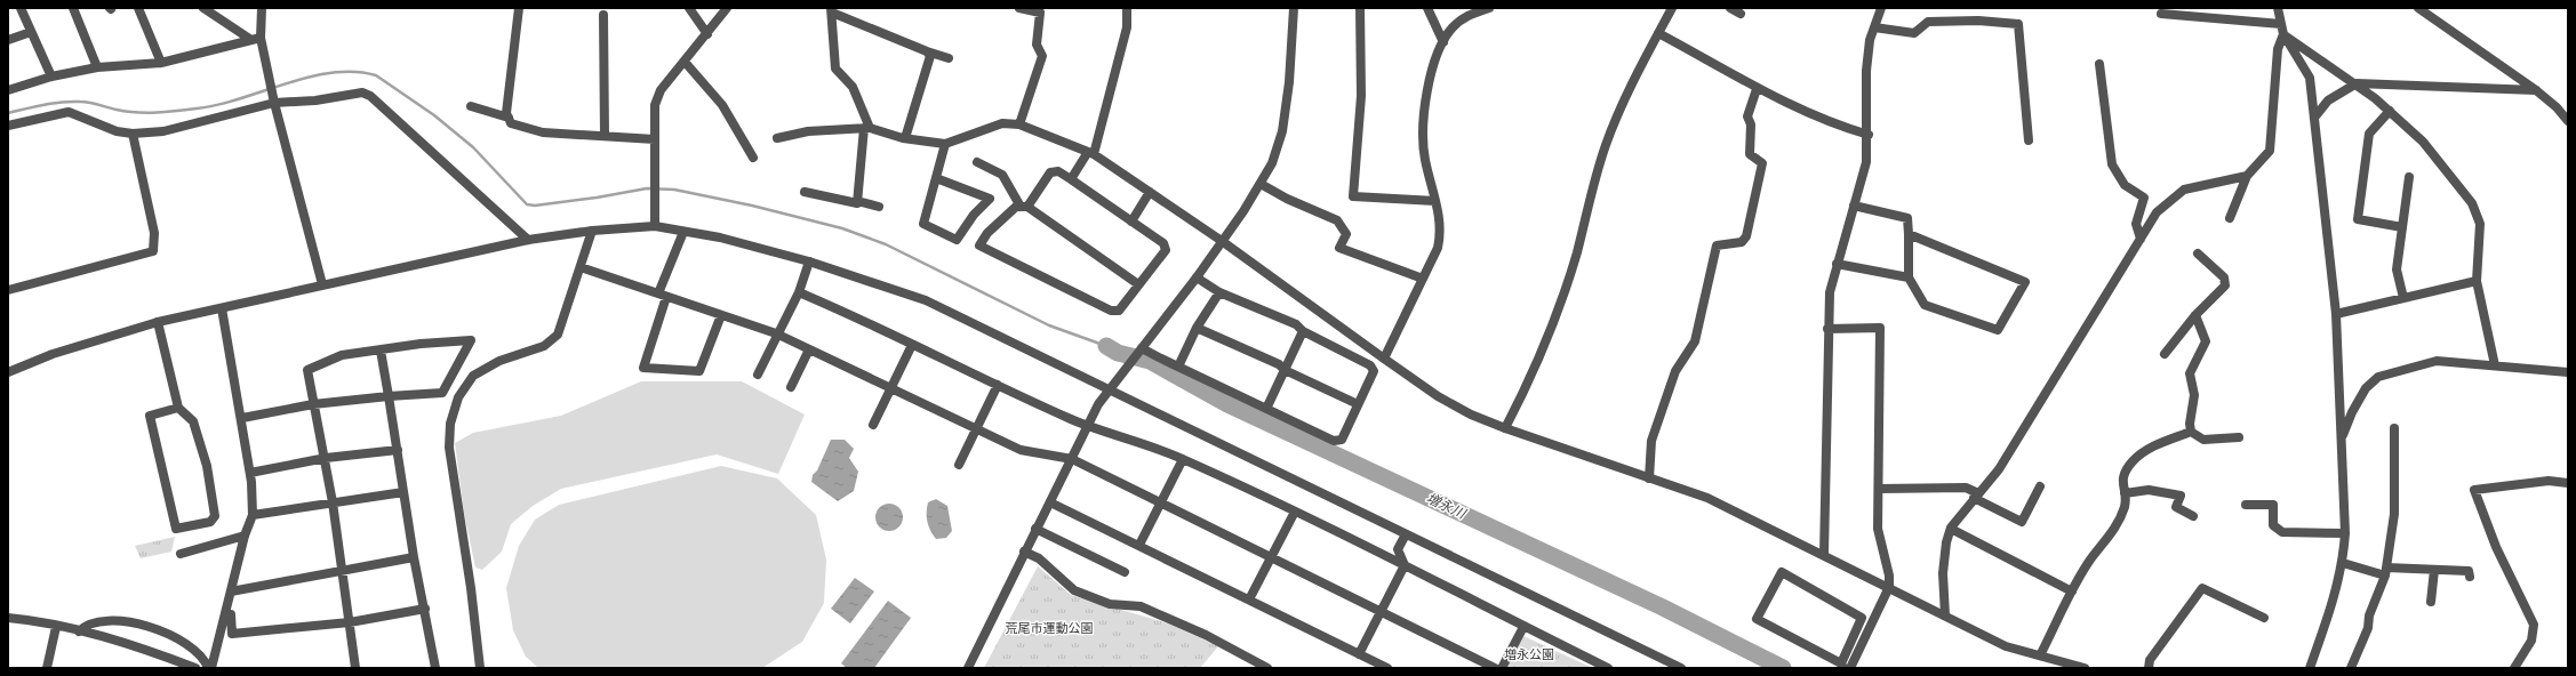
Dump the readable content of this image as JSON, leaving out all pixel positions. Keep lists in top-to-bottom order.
{
  "water": ["増永川"],
  "parks": ["荒尾市運動公園", "増永公園"]
}
